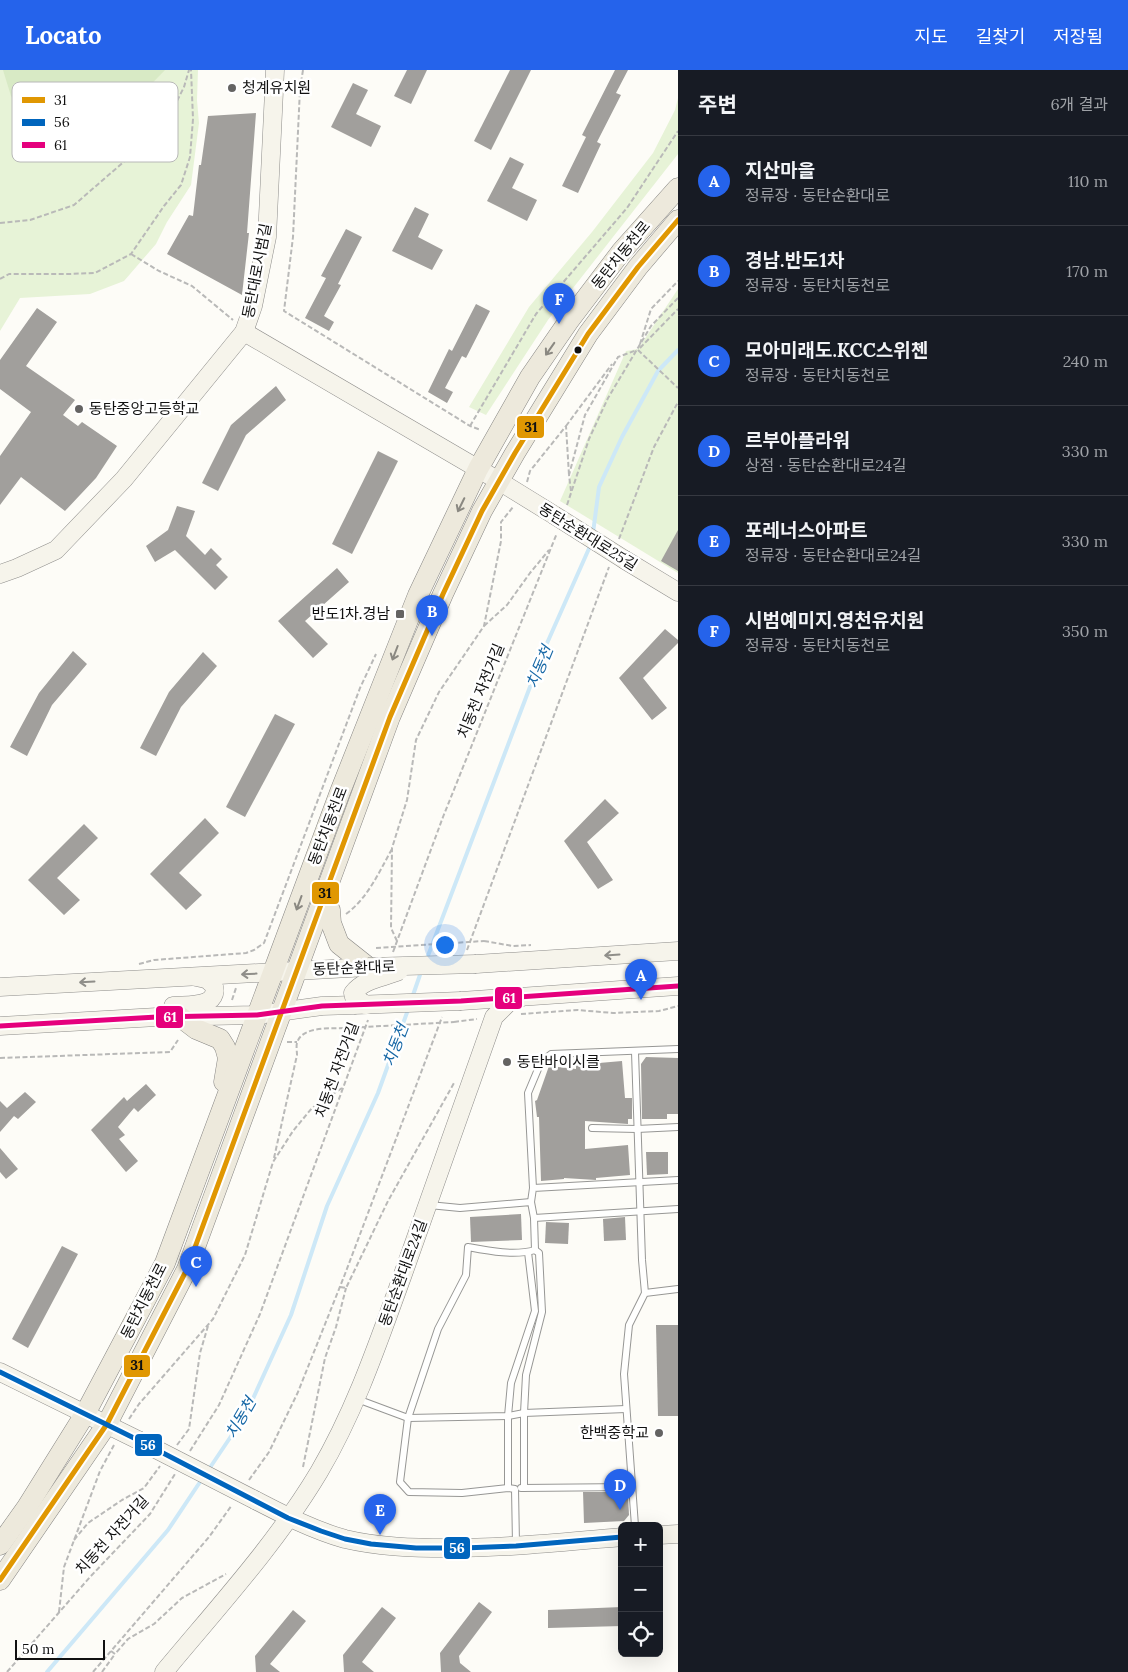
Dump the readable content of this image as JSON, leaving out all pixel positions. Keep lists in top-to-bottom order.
{
  "streets": {
    "main road": ["동탄치동천로"],
    "street": [
      "동탄대로시범길",
      "동탄순환대로25길",
      "동탄순환대로",
      "동탄순환대로24길"
    ],
    "path": ["치동천 자전거길"]
  },
  "crossings": [
    ["동탄치동천로", "동탄순환대로25길"],
    ["동탄치동천로", "동탄순환대로"],
    ["동탄대로시범길", "동탄순환대로25길"],
    ["동탄순환대로25길", "치동천 자전거길"]
  ],
  "water": ["치동천"],
  "places": {
    "other": [
      "청계유치원",
      "동탄중앙고등학교",
      "동탄바이시클",
      "한백중학교"
    ],
    "transit": ["반도1차.경남"]
  },
  "lines": ["transit line 31", "transit line 61", "transit line 56"],
  "legend": ["31", "56", "61"],
  "scale_bar": "50 m",
  "page": {
    "header": "Locato",
    "nav": ["지도", "길찾기", "저장됨"],
    "heading": ["주변", "6개 결과"],
    "list": [
      {
        "mark": "A",
        "name": "지산마을",
        "note": "정류장 · 동탄순환대로",
        "value": "110 m"
      },
      {
        "mark": "B",
        "name": "경남.반도1차",
        "note": "정류장 · 동탄치동천로",
        "value": "170 m"
      },
      {
        "mark": "C",
        "name": "모아미래도.KCC스위첸",
        "note": "정류장 · 동탄치동천로",
        "value": "240 m"
      },
      {
        "mark": "D",
        "name": "르부아플라워",
        "note": "상점 · 동탄순환대로24길",
        "value": "330 m"
      },
      {
        "mark": "E",
        "name": "포레너스아파트",
        "note": "정류장 · 동탄순환대로24길",
        "value": "330 m"
      },
      {
        "mark": "F",
        "name": "시범예미지.영천유치원",
        "note": "정류장 · 동탄치동천로",
        "value": "350 m"
      }
    ],
    "pins": [
      "F",
      "B",
      "A",
      "C",
      "D",
      "E"
    ],
    "map_buttons": ["+", "−"],
    "scale": "50 m"
  }
}
